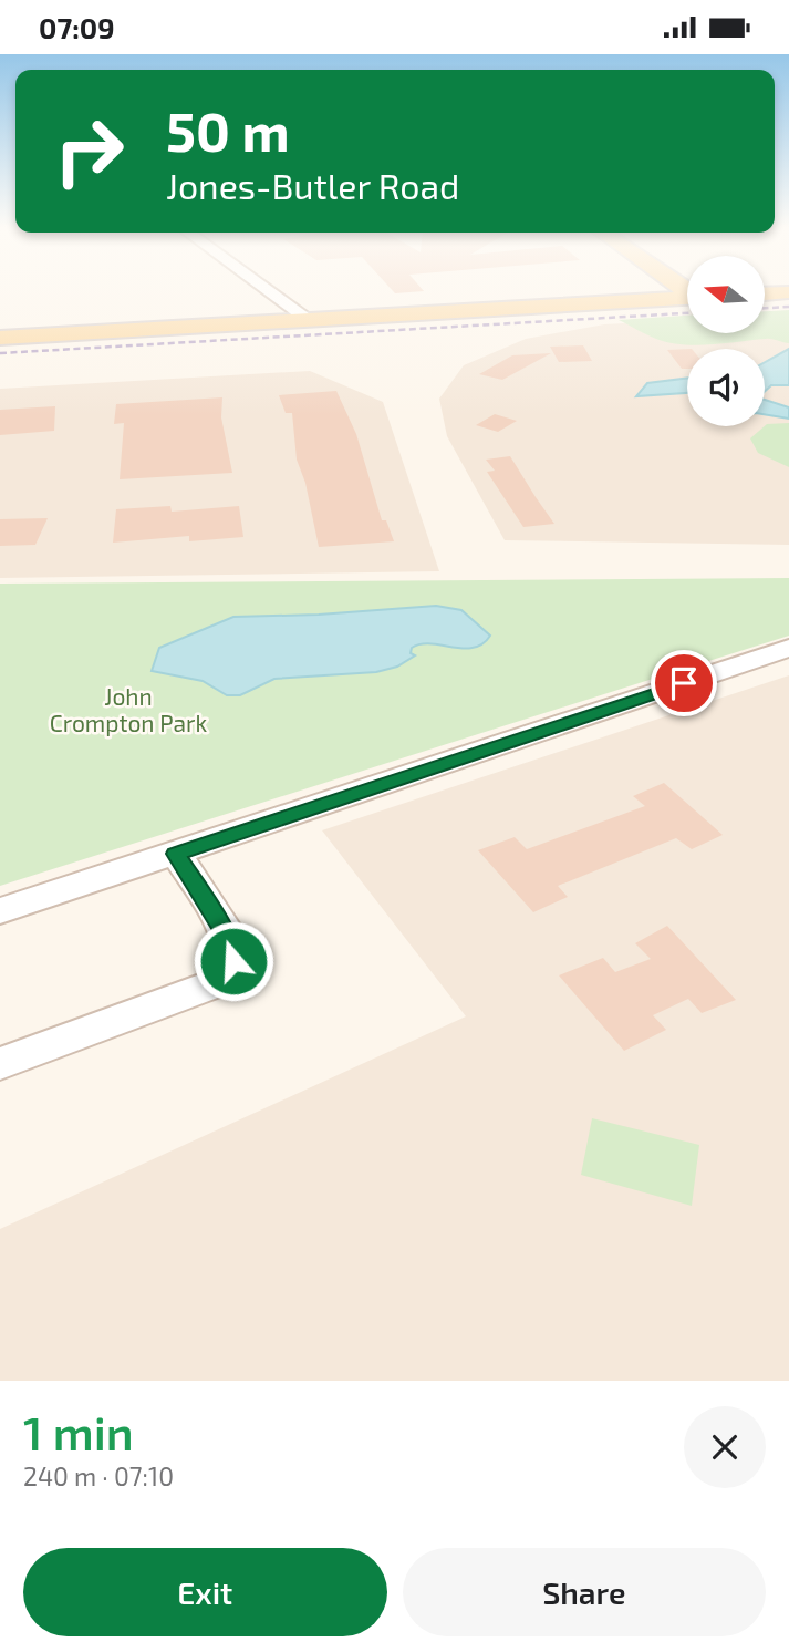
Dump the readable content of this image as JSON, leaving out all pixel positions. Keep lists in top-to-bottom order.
{
  "parks": ["John Crompton Park"],
  "north": "left",
  "page": {
    "status": "07:09",
    "turn": ["50 m", "Jones-Butler Road"],
    "heading": ["1 min", "240 m · 07:10"],
    "buttons": ["Exit", "Share"]
  }
}
